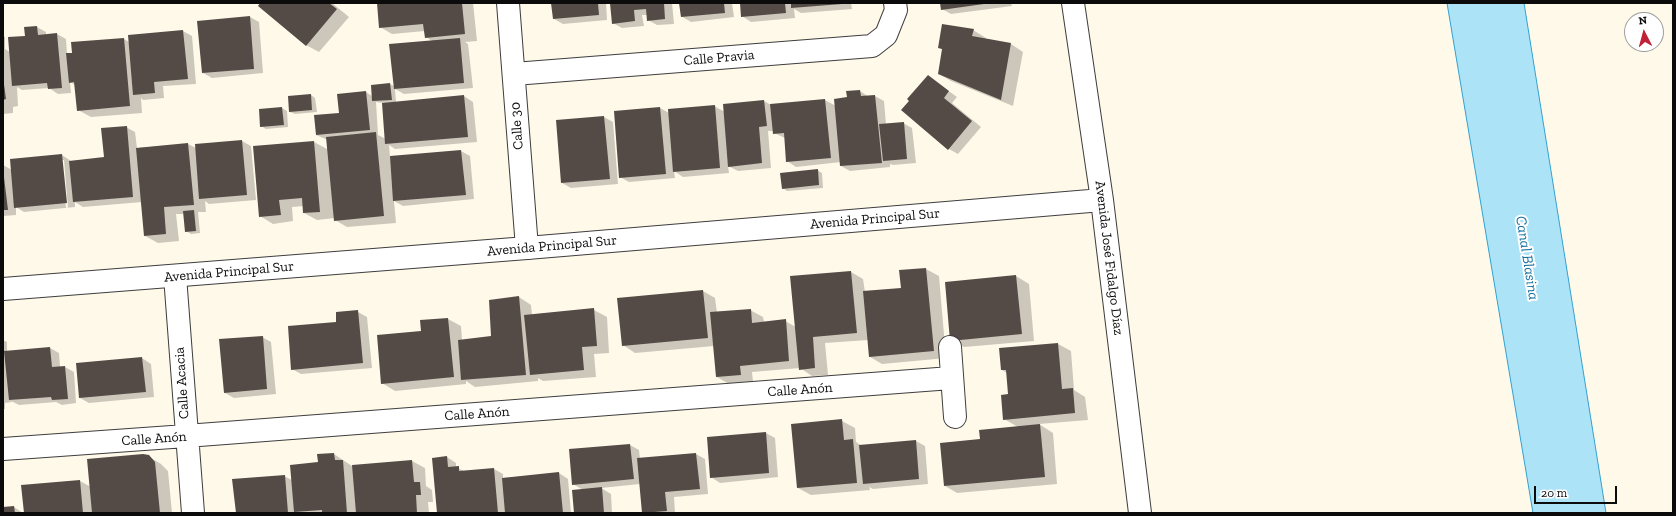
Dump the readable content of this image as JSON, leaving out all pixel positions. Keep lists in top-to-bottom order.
{
  "streets": {
    "street": [
      "Calle Pravia",
      "Calle 30",
      "Avenida Principal Sur",
      "Avenida José Fidalgo Díaz",
      "Calle Acacia",
      "Calle Anón"
    ]
  },
  "crossings": [
    ["Calle Pravia", "Calle 30"],
    ["Calle 30", "Avenida Principal Sur"],
    ["Avenida Principal Sur", "Avenida José Fidalgo Díaz"],
    ["Avenida Principal Sur", "Calle Acacia"],
    ["Calle Acacia", "Calle Anón"]
  ],
  "water": ["Canal Blasina"],
  "scale_bar": "20 m",
  "north": "top"
}
